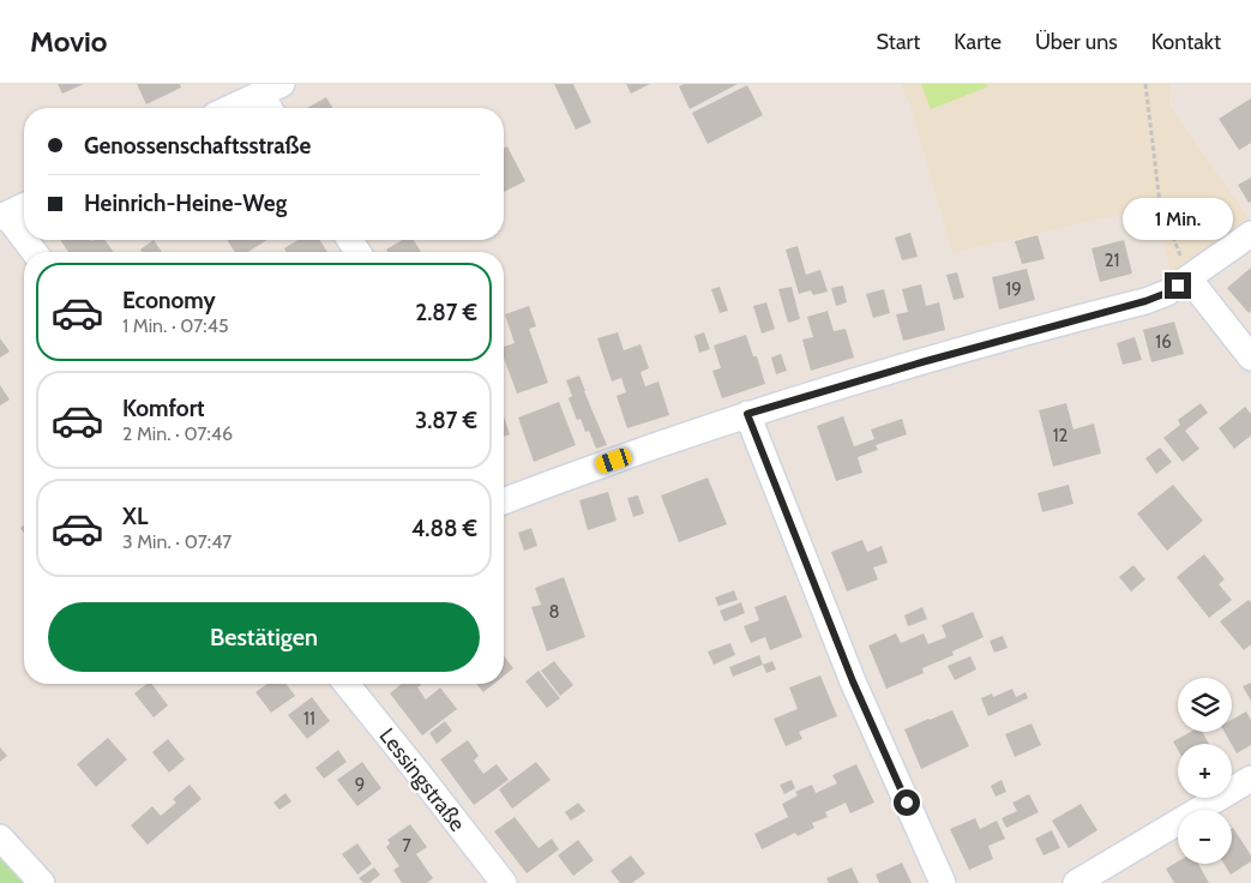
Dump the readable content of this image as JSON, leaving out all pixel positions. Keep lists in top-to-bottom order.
{
  "streets": {
    "street": ["Lessingstraße"]
  },
  "house_numbers": [
    "21",
    "19",
    "16",
    "12",
    "8",
    "11",
    "9",
    "7"
  ],
  "page": {
    "header": "Movio",
    "nav": [
      "Start",
      "Karte",
      "Über uns",
      "Kontakt"
    ],
    "banner": ["Genossenschaftsstraße", "Heinrich-Heine-Weg"],
    "bubble": "1 Min.",
    "list": [
      {
        "name": "Economy",
        "note": "1 Min. · 07:45",
        "value": "2.87 €"
      },
      {
        "name": "Komfort",
        "note": "2 Min. · 07:46",
        "value": "3.87 €"
      },
      {
        "name": "XL",
        "note": "3 Min. · 07:47",
        "value": "4.88 €"
      }
    ],
    "buttons": "Bestätigen",
    "map_buttons": ["+", "−"]
  }
}
